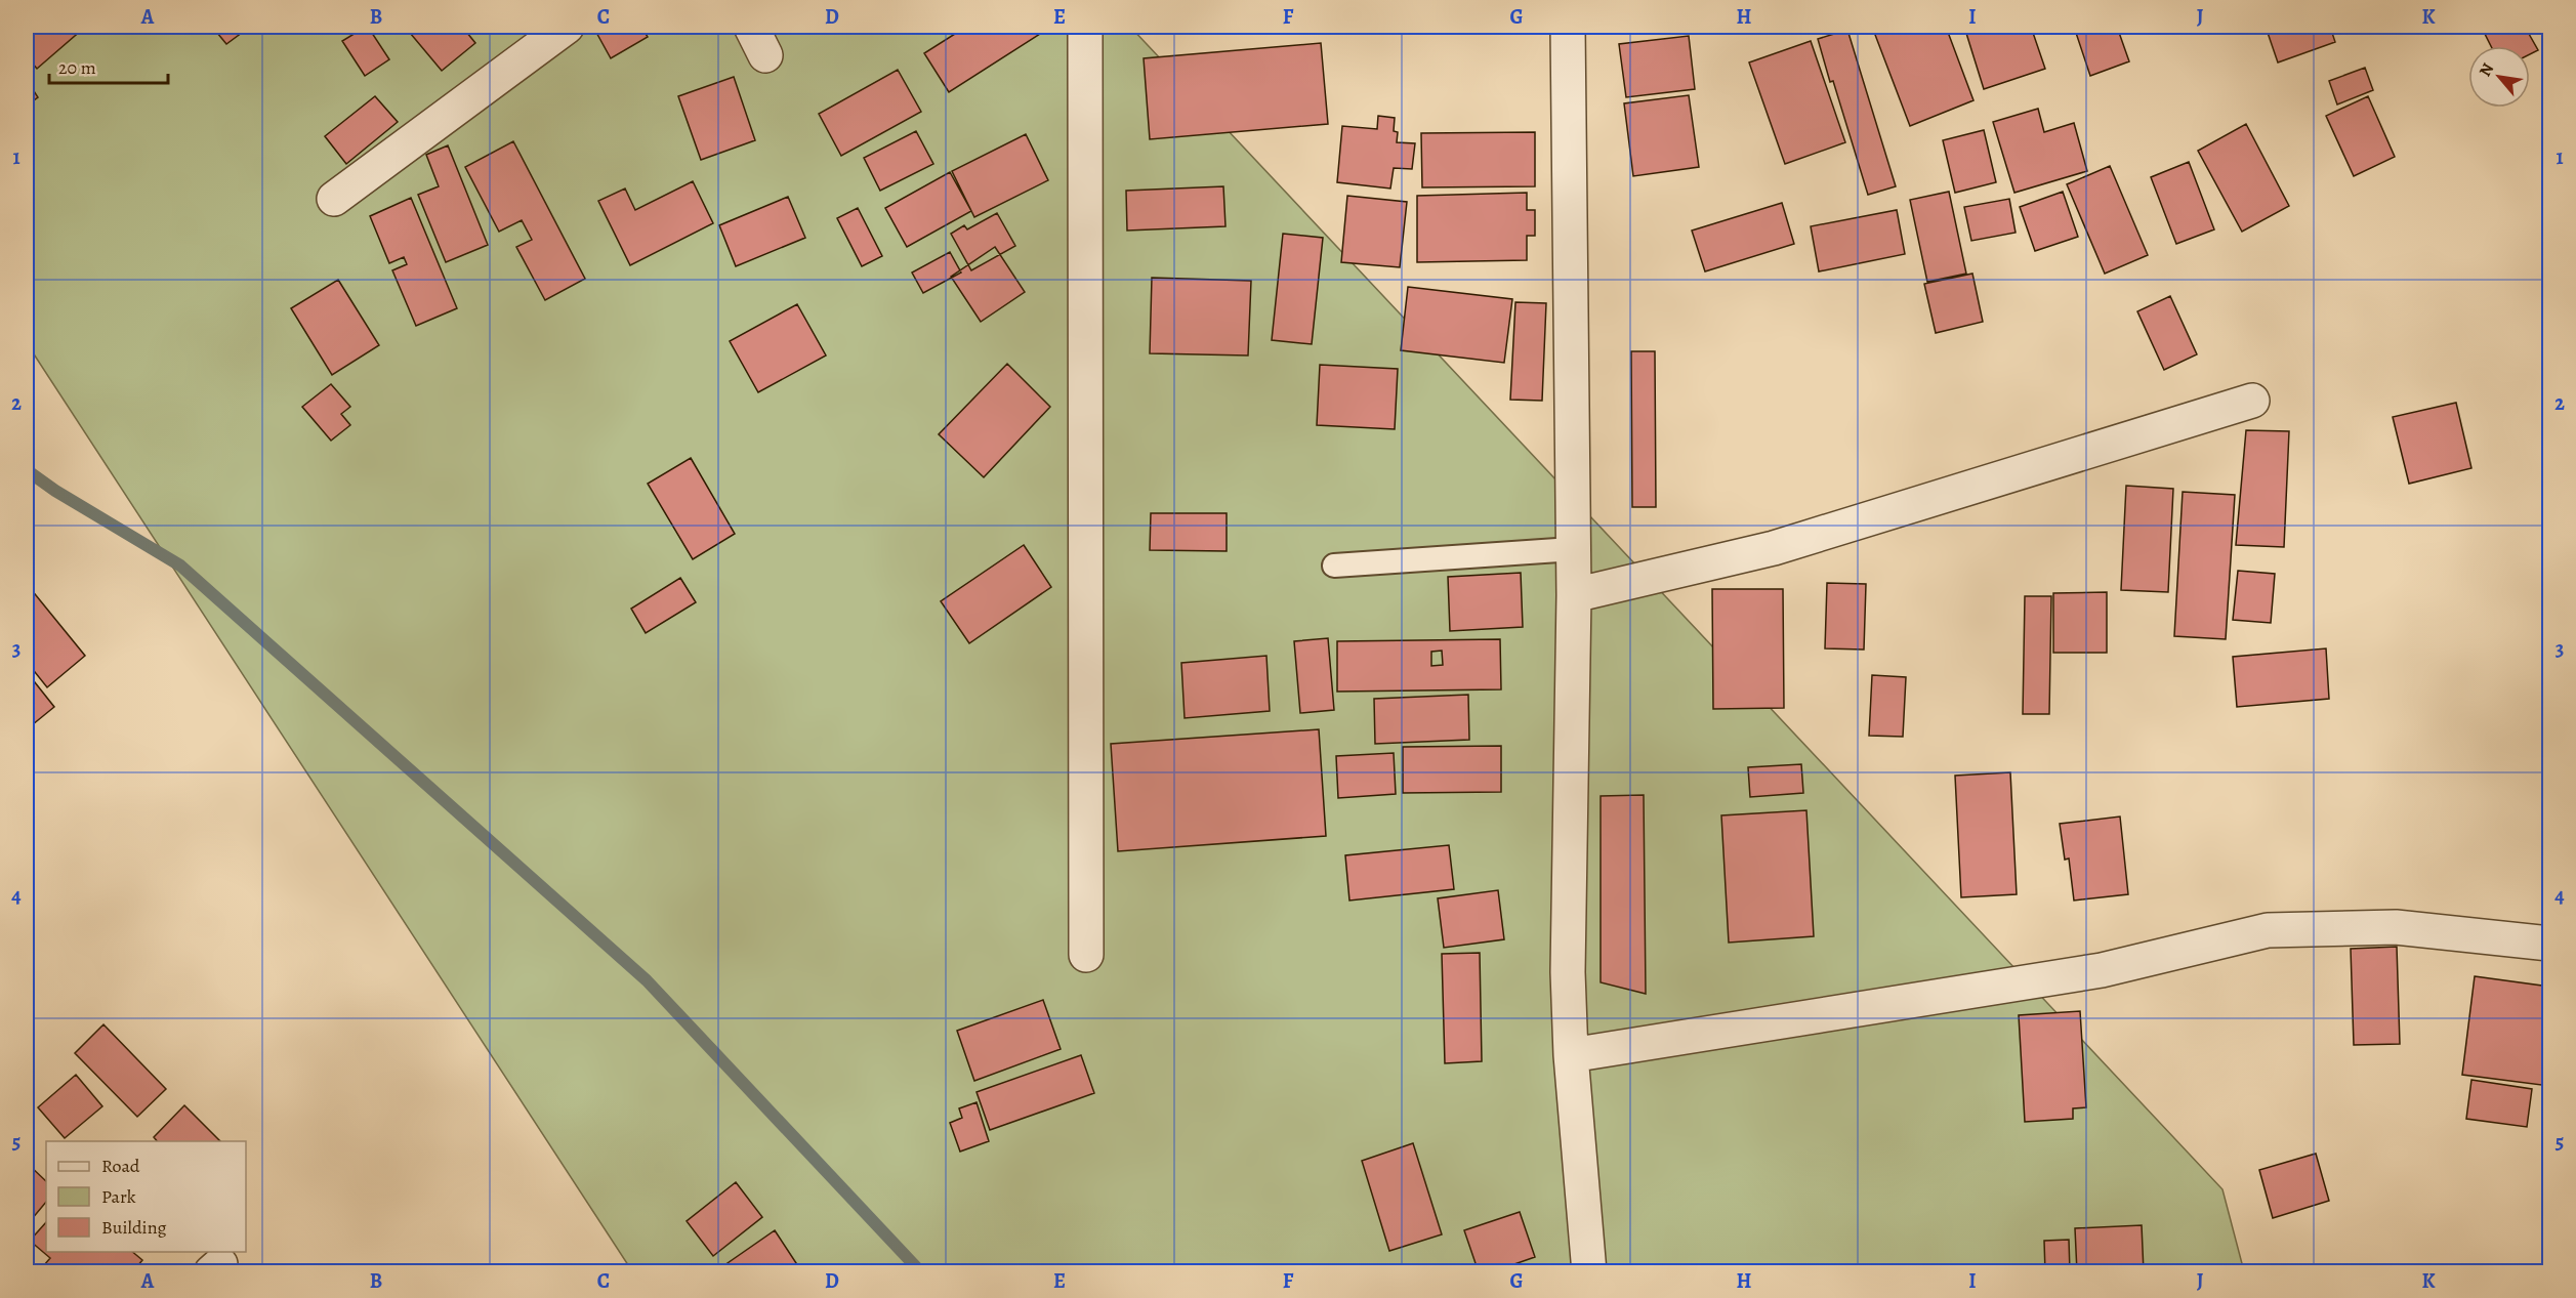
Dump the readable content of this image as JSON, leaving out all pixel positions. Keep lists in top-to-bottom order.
{
  "legend": ["Road", "Park", "Building"],
  "scale_bar": "20 m",
  "north": "top left",
  "grid": {
    "columns": [
      "A",
      "B",
      "C",
      "D",
      "E",
      "F",
      "G",
      "H",
      "I",
      "J",
      "K"
    ],
    "rows": [
      "1",
      "2",
      "3",
      "4",
      "5"
    ]
  }
}
